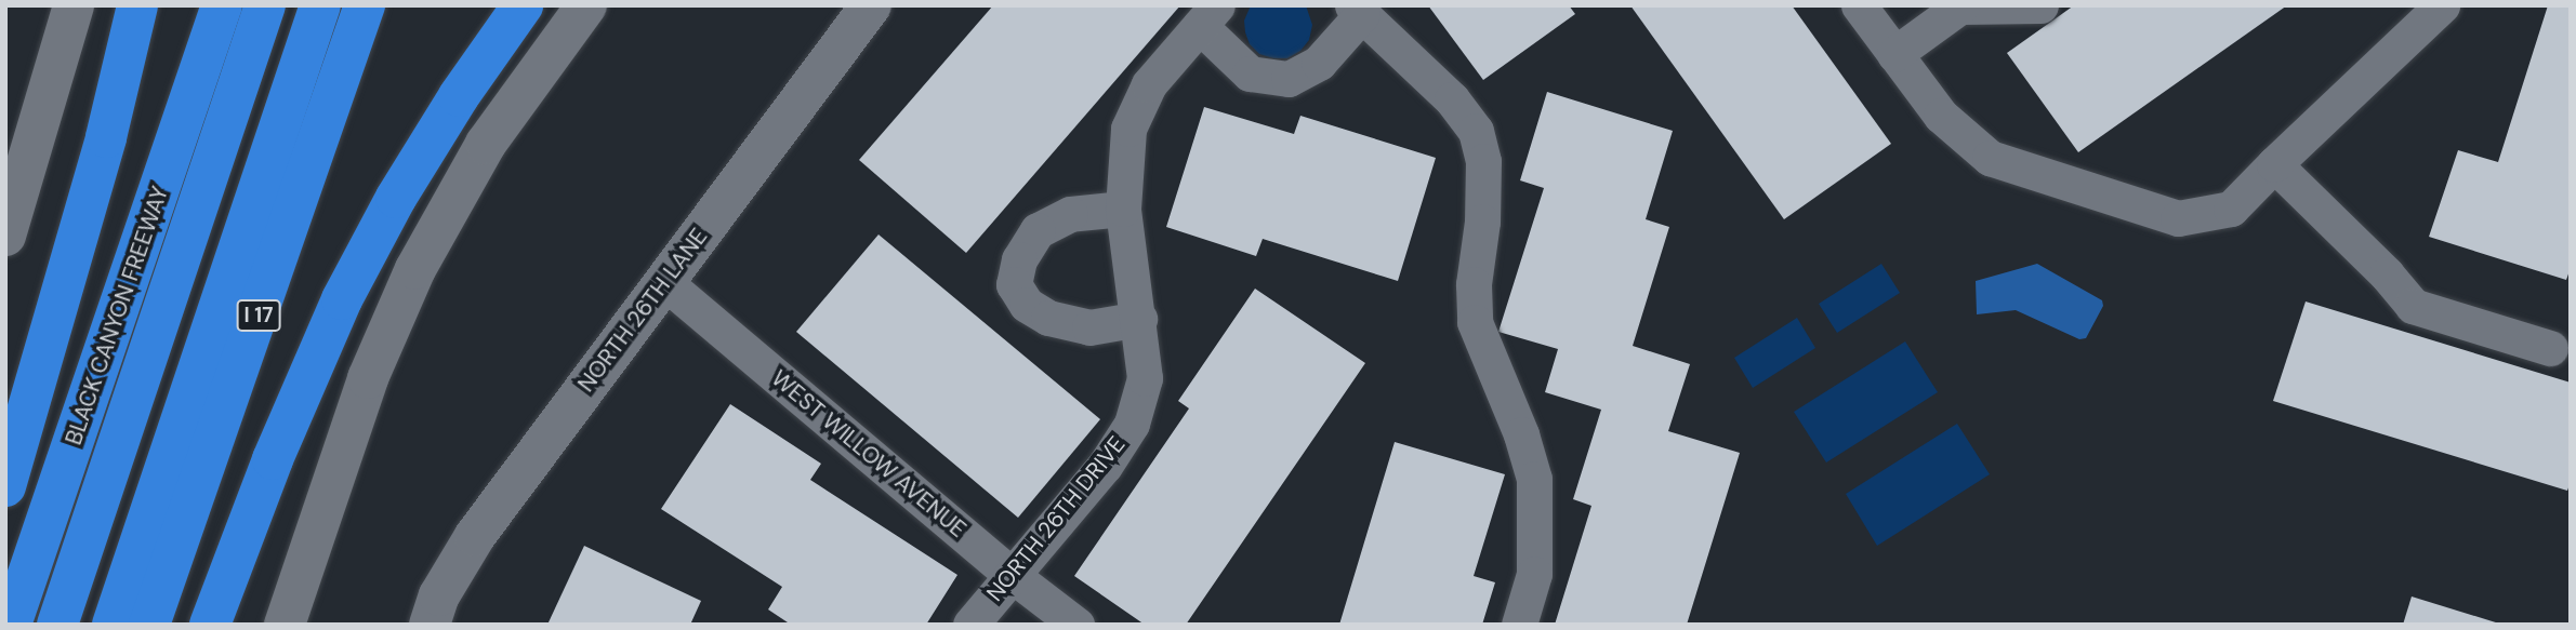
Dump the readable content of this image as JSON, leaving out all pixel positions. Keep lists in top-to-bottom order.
{
  "streets": {
    "highway": ["BLACK CANYON FREEWAY", "I 17"],
    "main road": ["NORTH 26TH LANE"],
    "street": ["WEST WILLOW AVENUE", "NORTH 26TH DRIVE"]
  },
  "crossings": [
    ["NORTH 26TH LANE", "WEST WILLOW AVENUE"],
    ["WEST WILLOW AVENUE", "NORTH 26TH DRIVE"]
  ]
}
